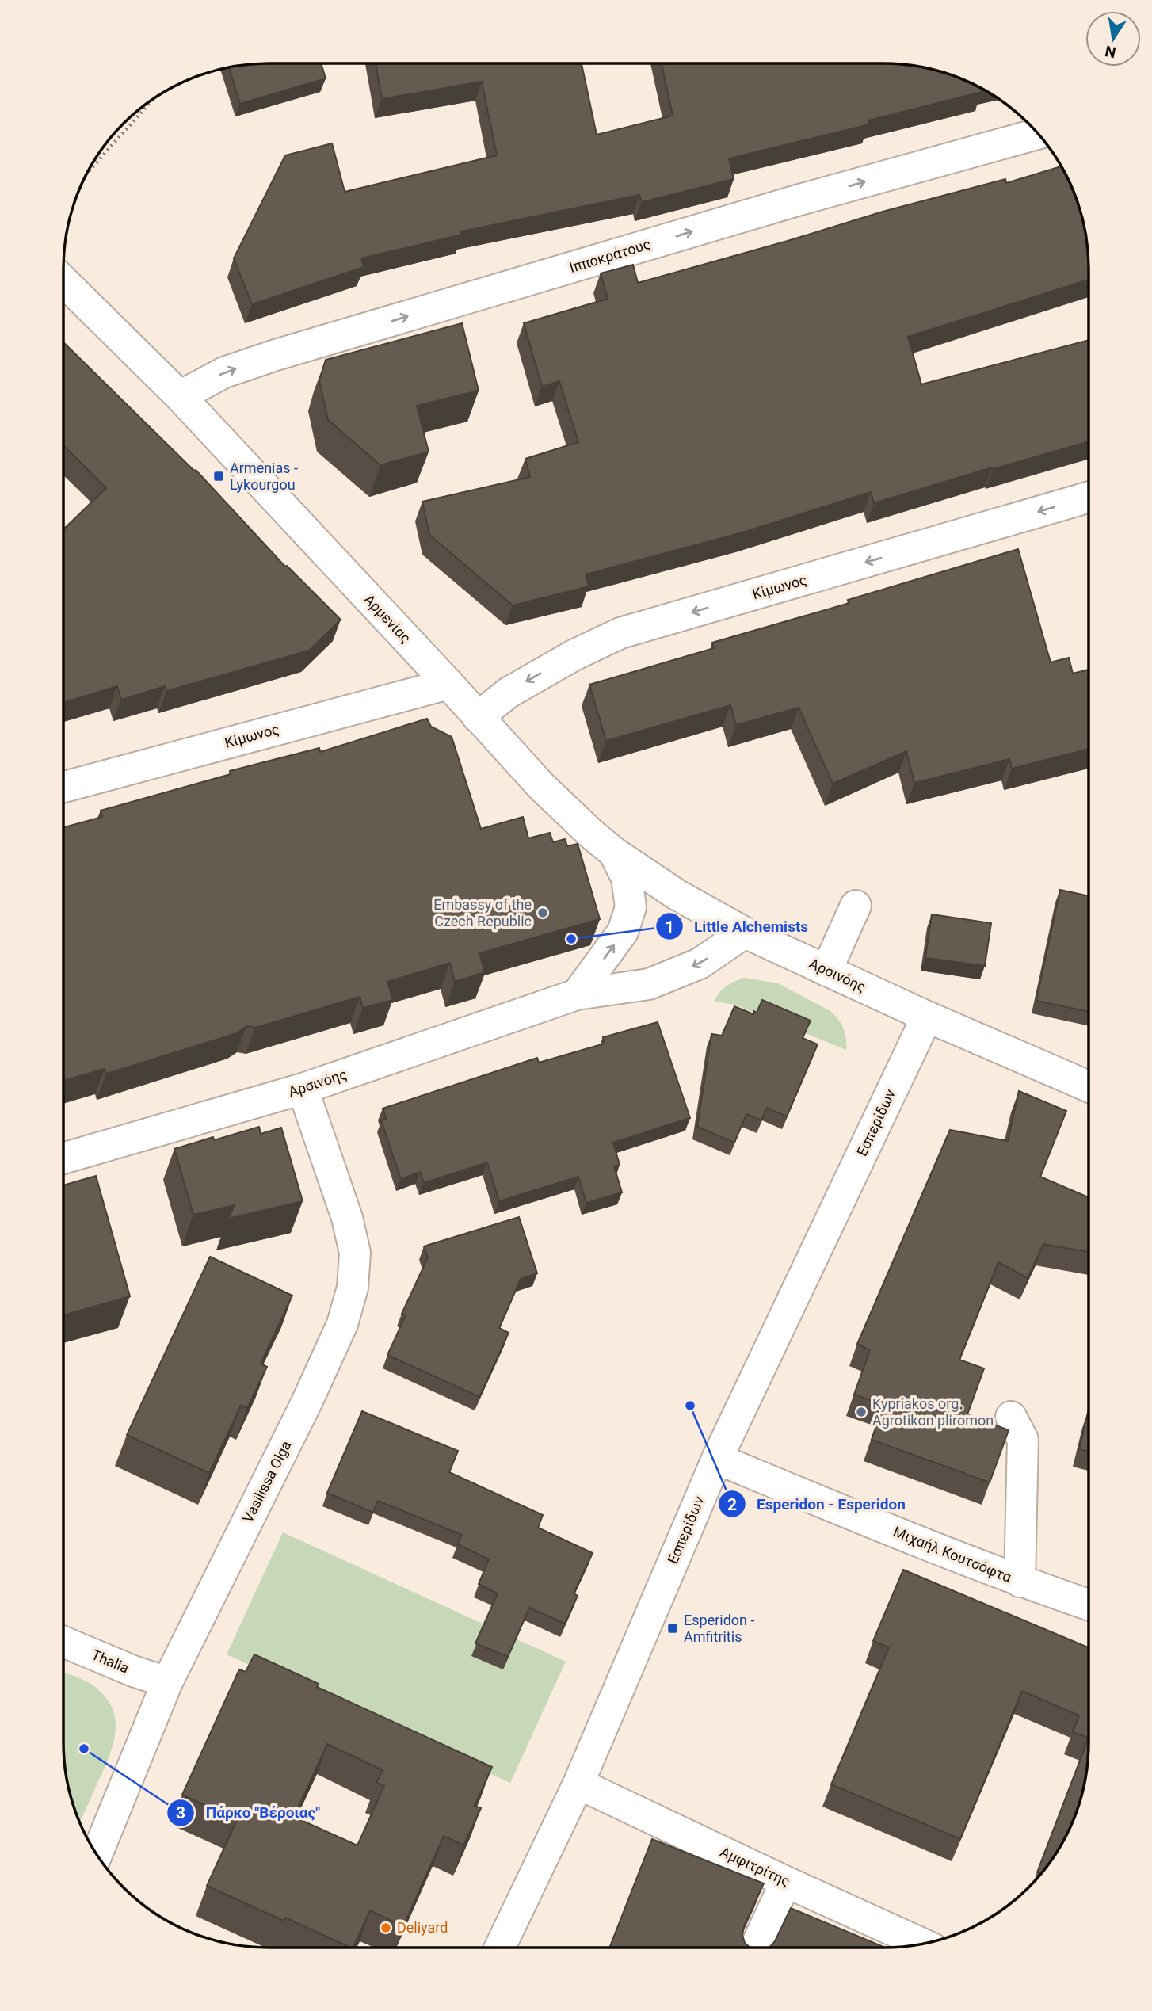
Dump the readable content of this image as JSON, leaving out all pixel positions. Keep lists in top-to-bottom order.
{
  "streets": {
    "street": [
      "Ιπποκράτους",
      "Κίμωνος",
      "Αρμενίας",
      "Αρσινόης",
      "Εσπερίδων",
      "Vasilissa Olga",
      "Μιχαήλ Κουτσόφτα",
      "Thalia",
      "Αμφιτρίτης"
    ]
  },
  "crossings": [
    ["Ιπποκράτους", "Αρμενίας"],
    ["Κίμωνος", "Αρμενίας"],
    ["Αρμενίας", "Αρσινόης"],
    ["Αρσινόης", "Εσπερίδων"],
    ["Αρσινόης", "Vasilissa Olga"],
    ["Εσπερίδων", "Μιχαήλ Κουτσόφτα"],
    ["Εσπερίδων", "Αμφιτρίτης"],
    ["Vasilissa Olga", "Thalia"]
  ],
  "one_way": ["Ιπποκράτους", "Κίμωνος"],
  "places": {
    "transit": ["Armenias - Lykourgou", "Esperidon - Amfitritis"],
    "other": [
      "Embassy of the Czech Republic",
      "Little Alchemists",
      "Esperidon - Esperidon",
      "Kypriakos org. Agrotikon pliromon",
      "Πάρκο \"Βέροιας\"",
      "Deliyard"
    ]
  },
  "north": "bottom"
}
